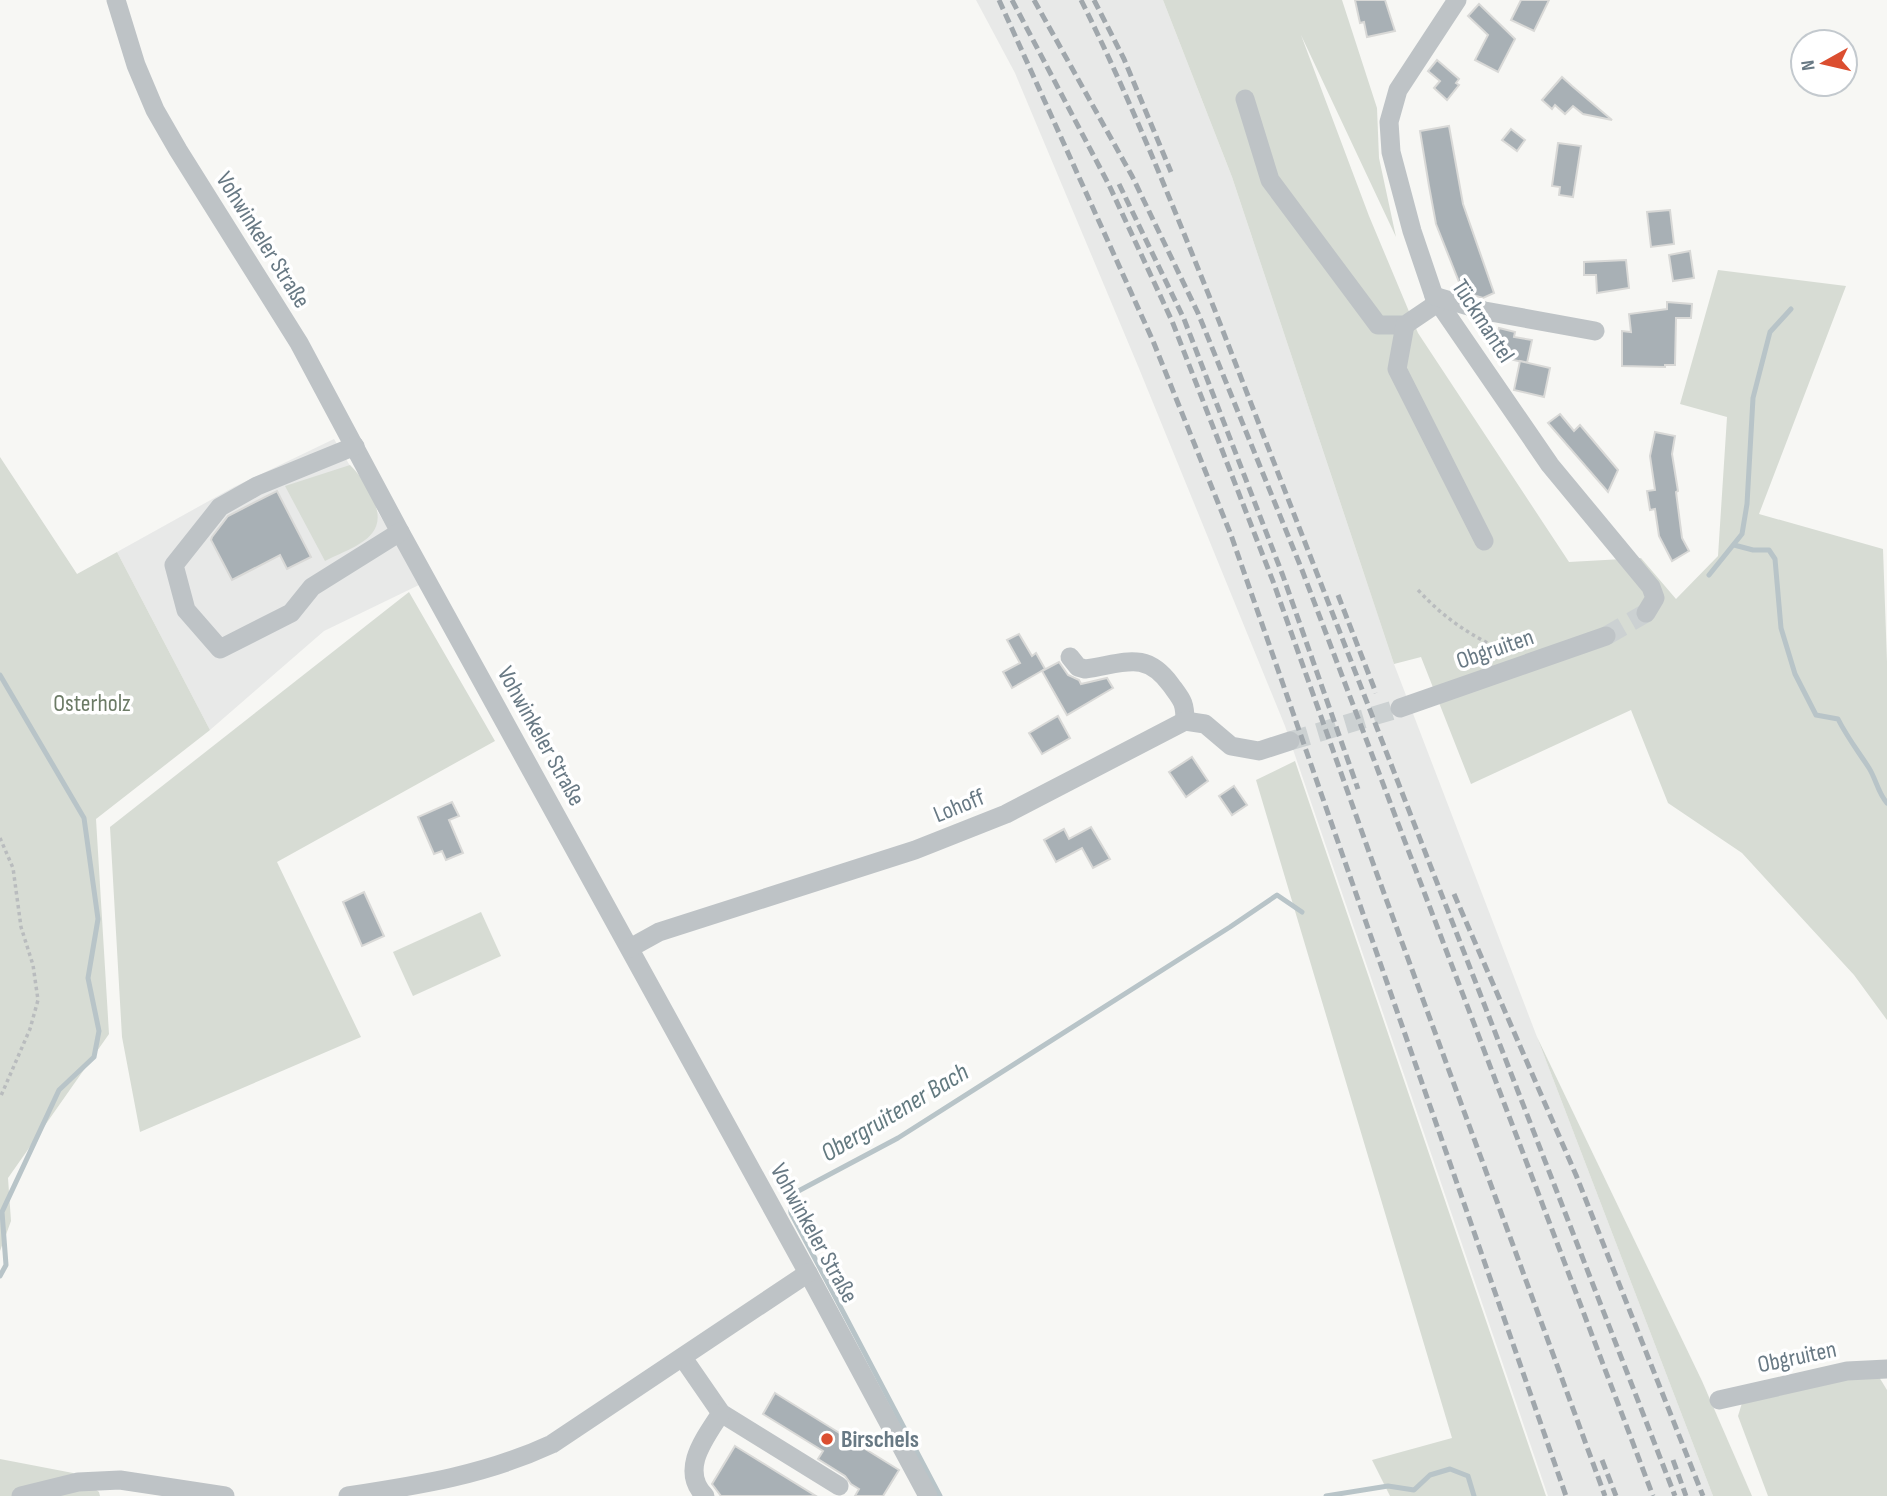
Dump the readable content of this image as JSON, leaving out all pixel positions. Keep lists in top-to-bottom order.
{
  "streets": {
    "street": [
      "Vohwinkeler Straße",
      "Tückmantel",
      "Obgruiten",
      "Lohoff"
    ]
  },
  "crossings": [
    ["Vohwinkeler Straße", "Lohoff"]
  ],
  "water": ["Obergruitener Bach"],
  "parks": ["Osterholz"],
  "places": ["Birschels"],
  "north": "left"
}
